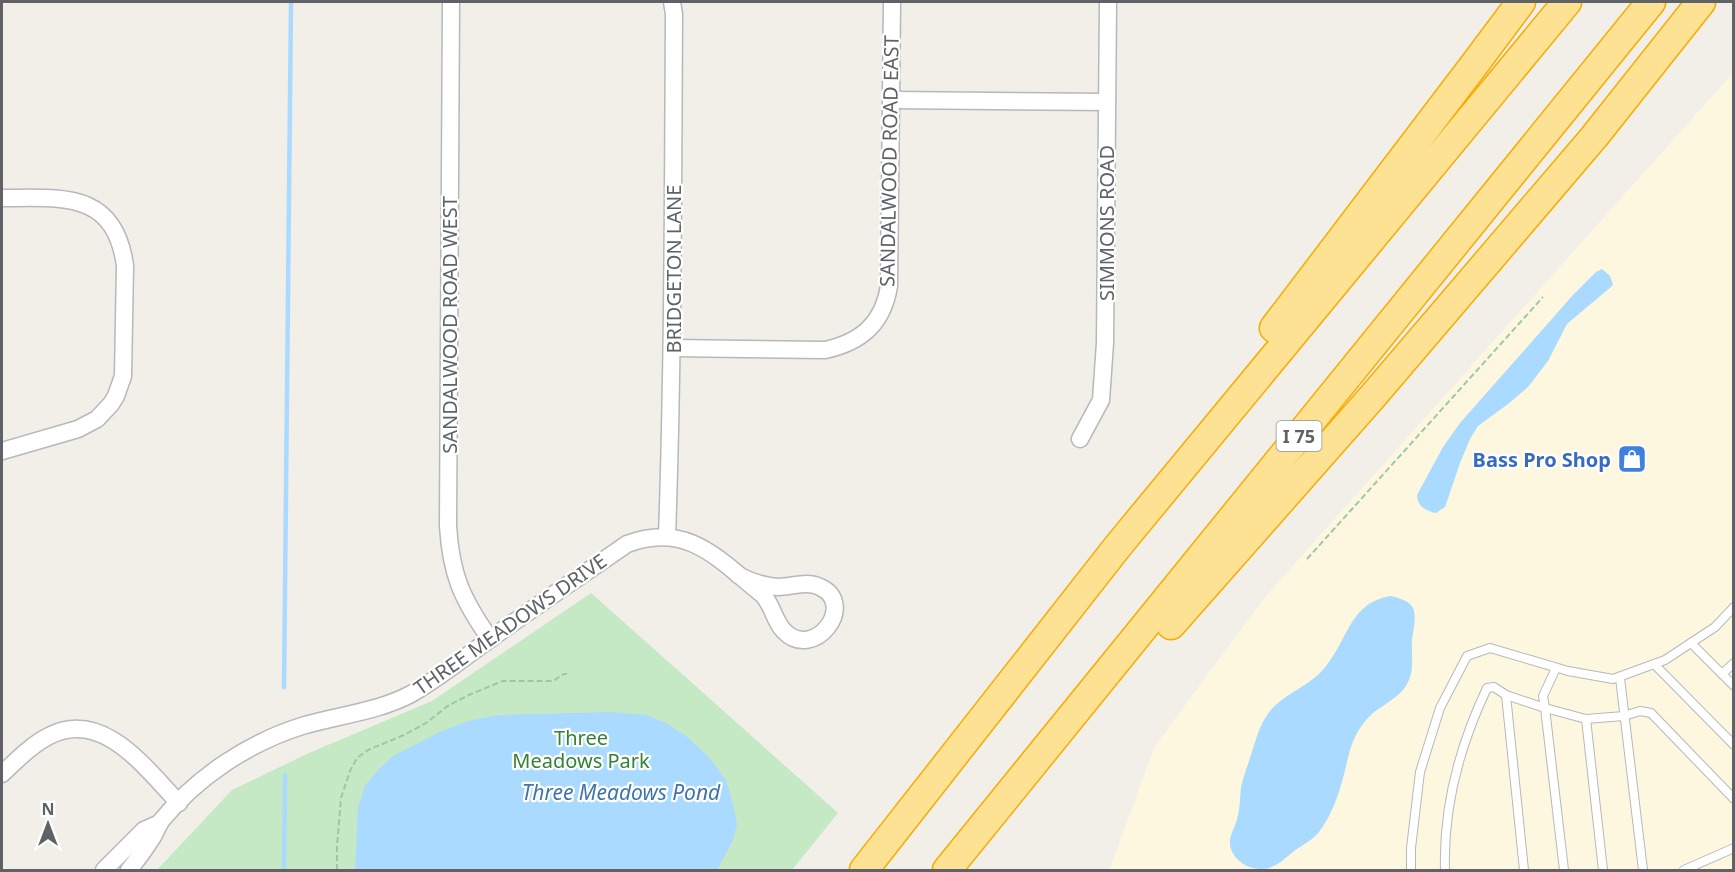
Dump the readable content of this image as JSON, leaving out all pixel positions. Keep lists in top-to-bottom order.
{
  "streets": {
    "highway": ["I 75"],
    "street": [
      "SANDALWOOD ROAD EAST",
      "SIMMONS ROAD",
      "BRIDGETON LANE",
      "SANDALWOOD ROAD WEST",
      "THREE MEADOWS DRIVE"
    ]
  },
  "crossings": [
    ["SANDALWOOD ROAD EAST", "BRIDGETON LANE"],
    ["BRIDGETON LANE", "THREE MEADOWS DRIVE"],
    ["SANDALWOOD ROAD WEST", "THREE MEADOWS DRIVE"]
  ],
  "water": ["Three Meadows Pond"],
  "parks": ["Three Meadows Park"],
  "places": {
    "shop": ["Bass Pro Shop"]
  },
  "north": "top"
}
